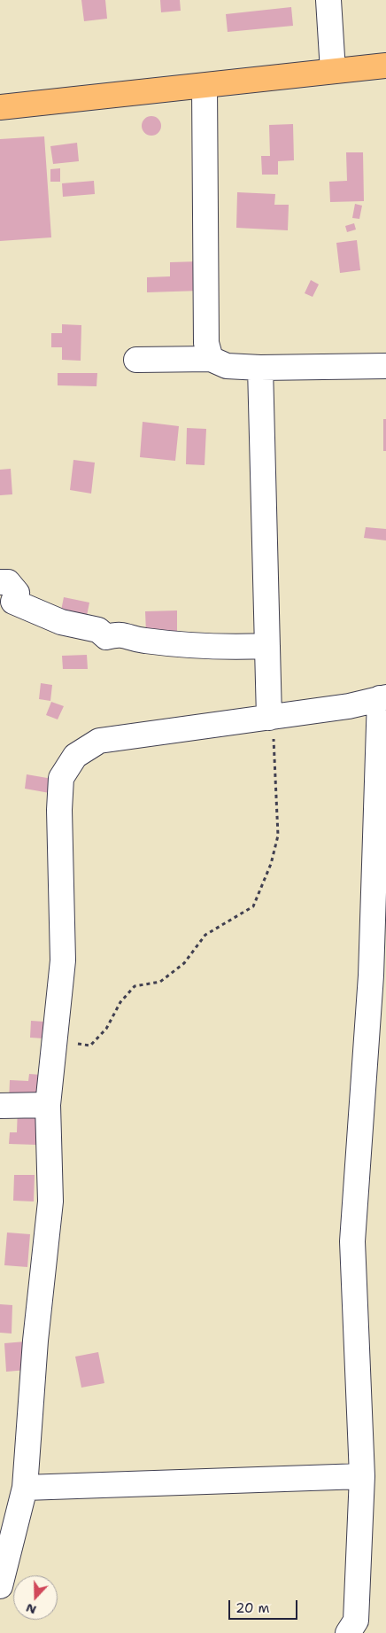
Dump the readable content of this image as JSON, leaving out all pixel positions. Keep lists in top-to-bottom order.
{
  "scale_bar": "20 m",
  "north": "bottom"
}
